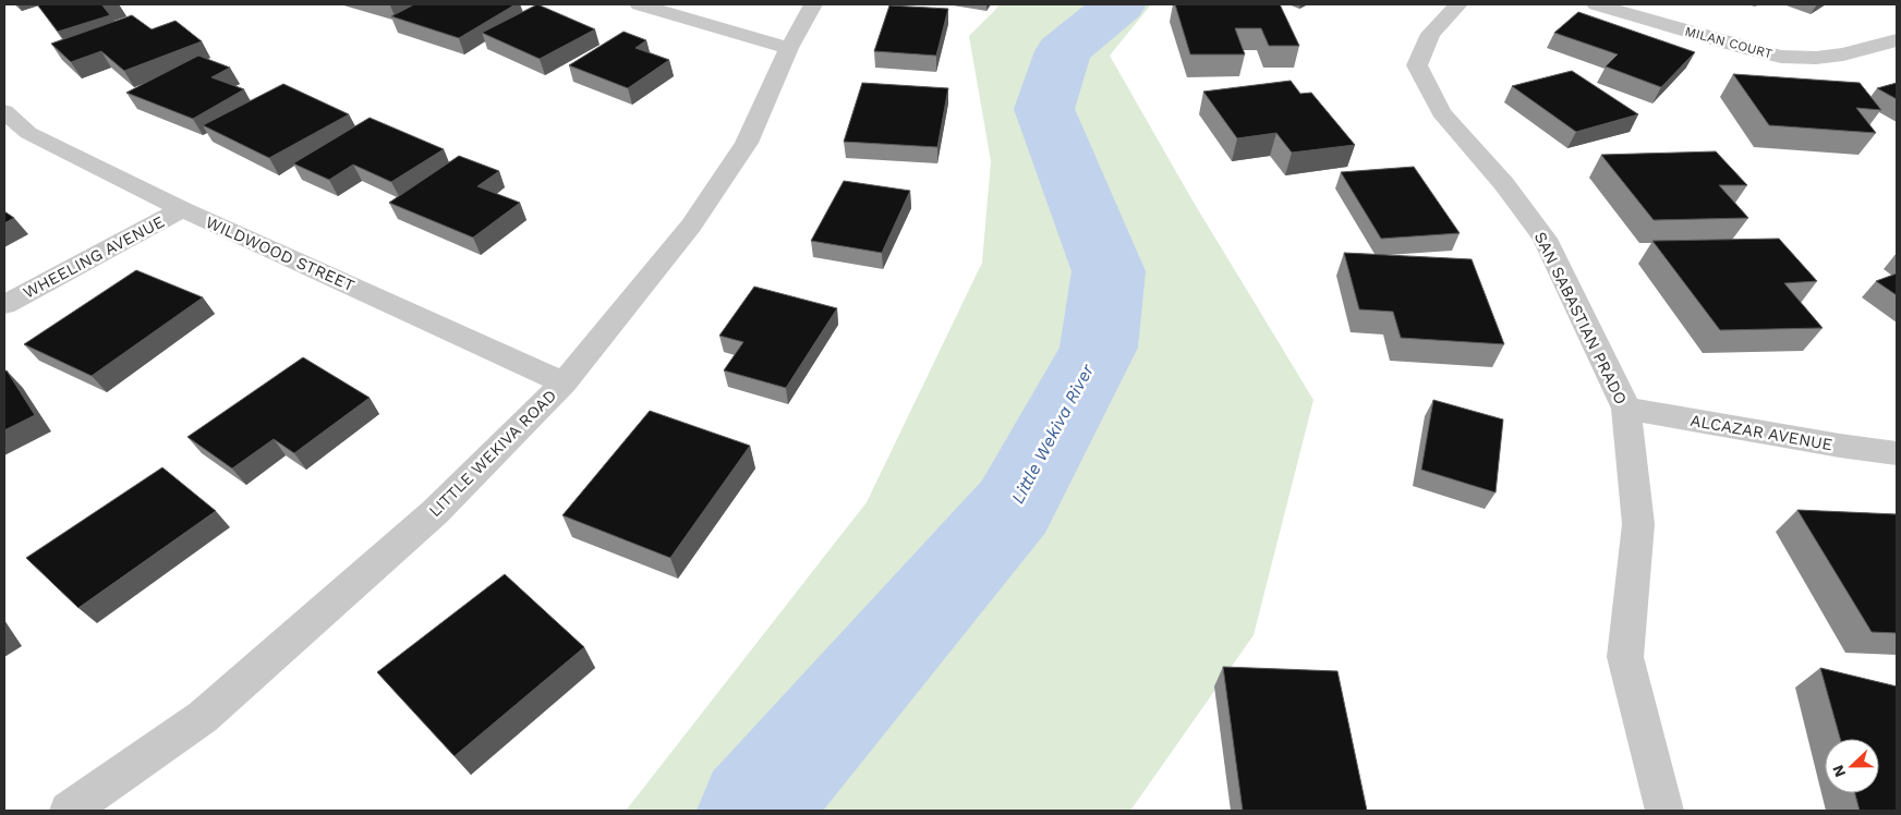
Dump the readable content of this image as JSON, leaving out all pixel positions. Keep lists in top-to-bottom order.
{
  "streets": {
    "street": [
      "MILAN COURT",
      "WILDWOOD STREET",
      "WHEELING AVENUE",
      "SAN SABASTIAN PRADO",
      "ALCAZAR AVENUE",
      "LITTLE WEKIVA ROAD"
    ]
  },
  "crossings": [
    ["WILDWOOD STREET", "WHEELING AVENUE"],
    ["WILDWOOD STREET", "LITTLE WEKIVA ROAD"],
    ["SAN SABASTIAN PRADO", "ALCAZAR AVENUE"]
  ],
  "water": ["Little Wekiva River"],
  "north": "left"
}
